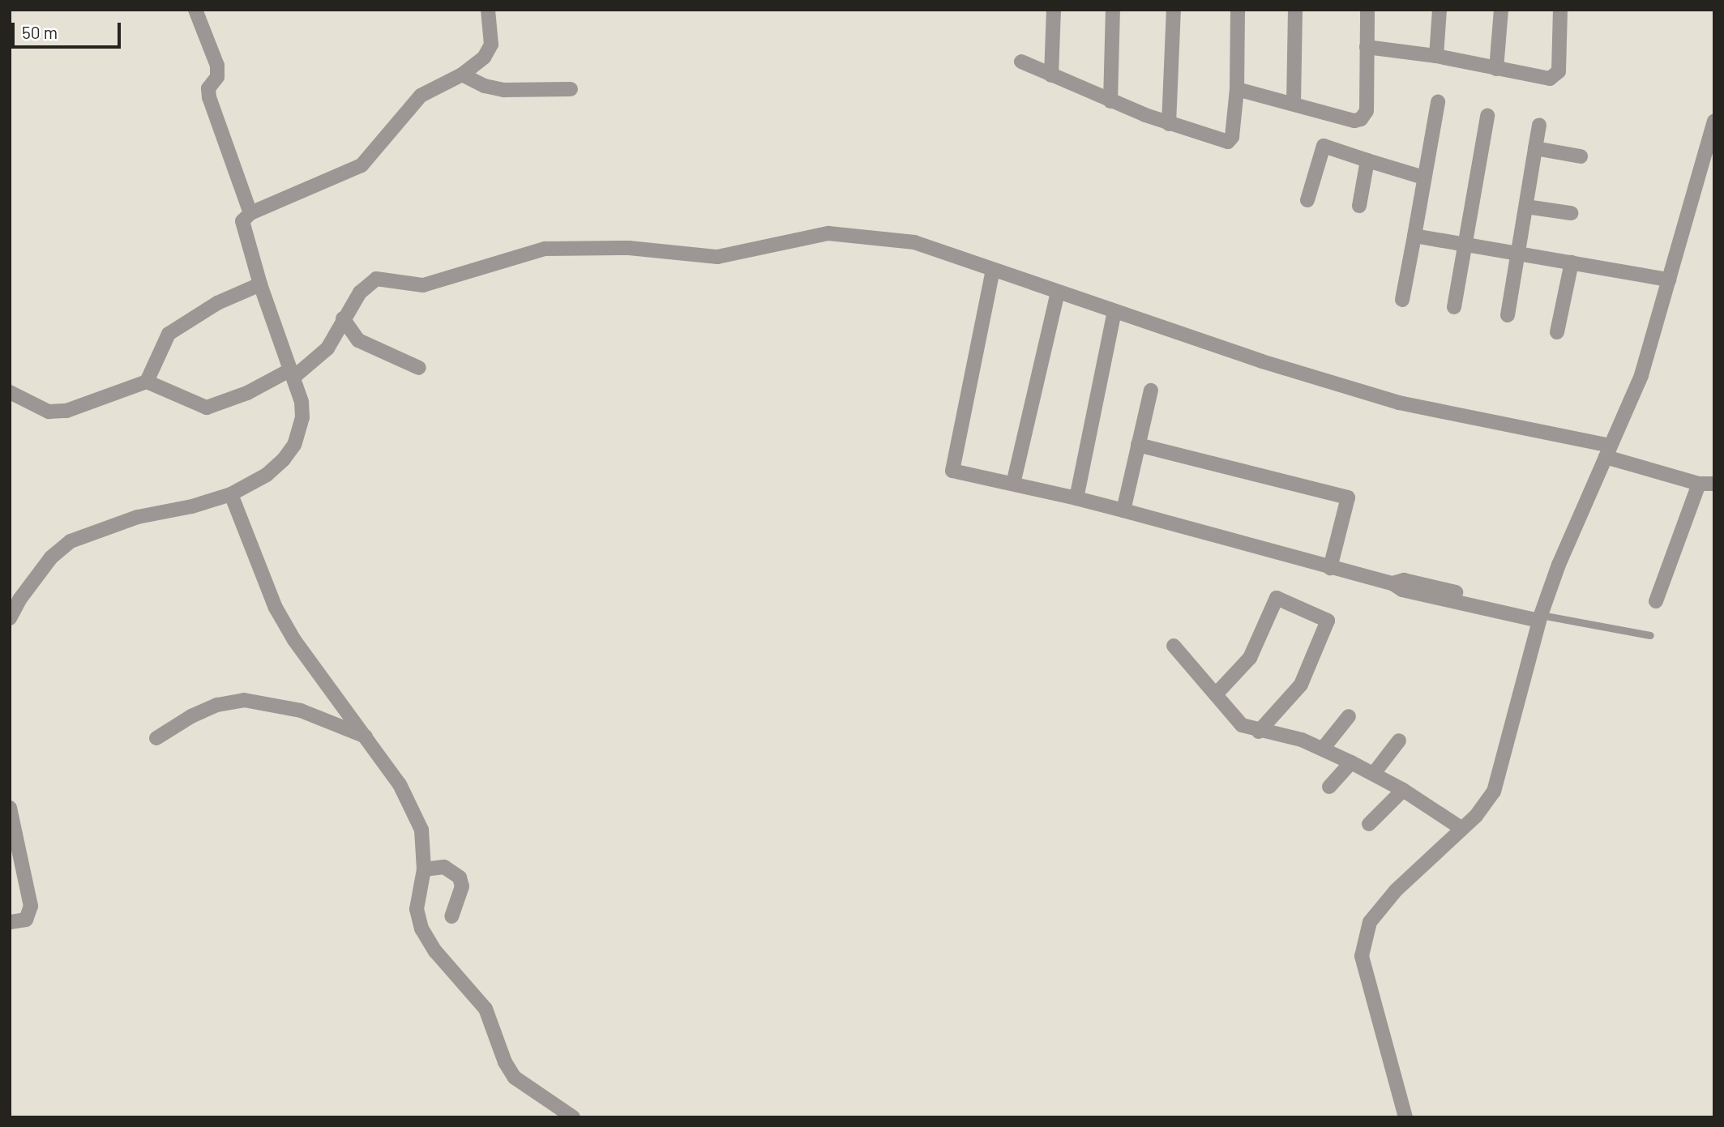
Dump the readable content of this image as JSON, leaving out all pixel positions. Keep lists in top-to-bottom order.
{
  "scale_bar": "50 m"
}
